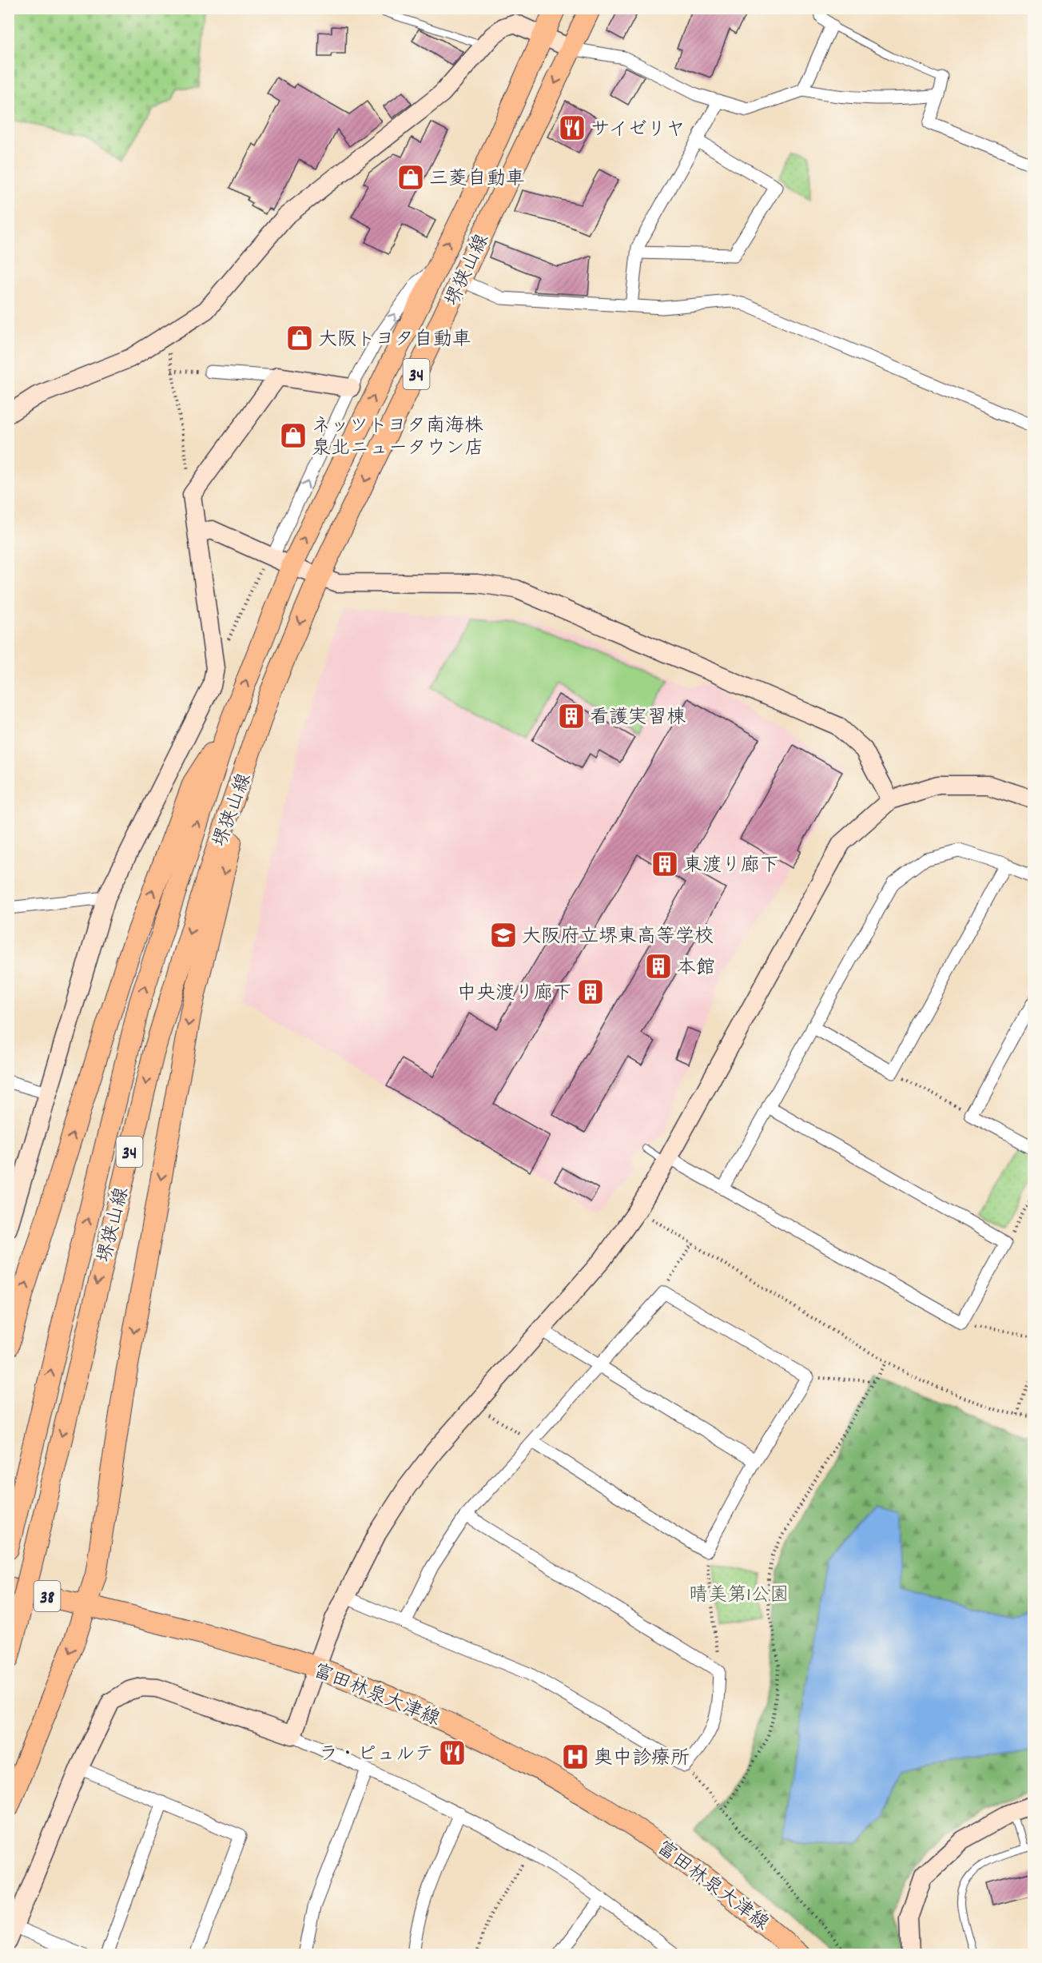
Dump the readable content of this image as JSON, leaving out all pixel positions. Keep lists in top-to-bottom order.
{
  "streets": {
    "main road": [
      "堺狭山線",
      "34",
      "38",
      "富田林泉大津線"
    ]
  },
  "parks": ["晴美第1公園"],
  "places": {
    "restaurant": ["サイゼリヤ", "ラ・ピュルテ"],
    "shop": ["三菱自動車", "大阪トヨタ自動車", "ネッツトヨタ南海株 泉北ニュータウン店"],
    "building": [
      "看護実習棟",
      "東渡り廊下",
      "本館",
      "中央渡り廊下"
    ],
    "school or university": ["大阪府立堺東高等学校"],
    "hospital": ["奥中診療所"]
  }
}
